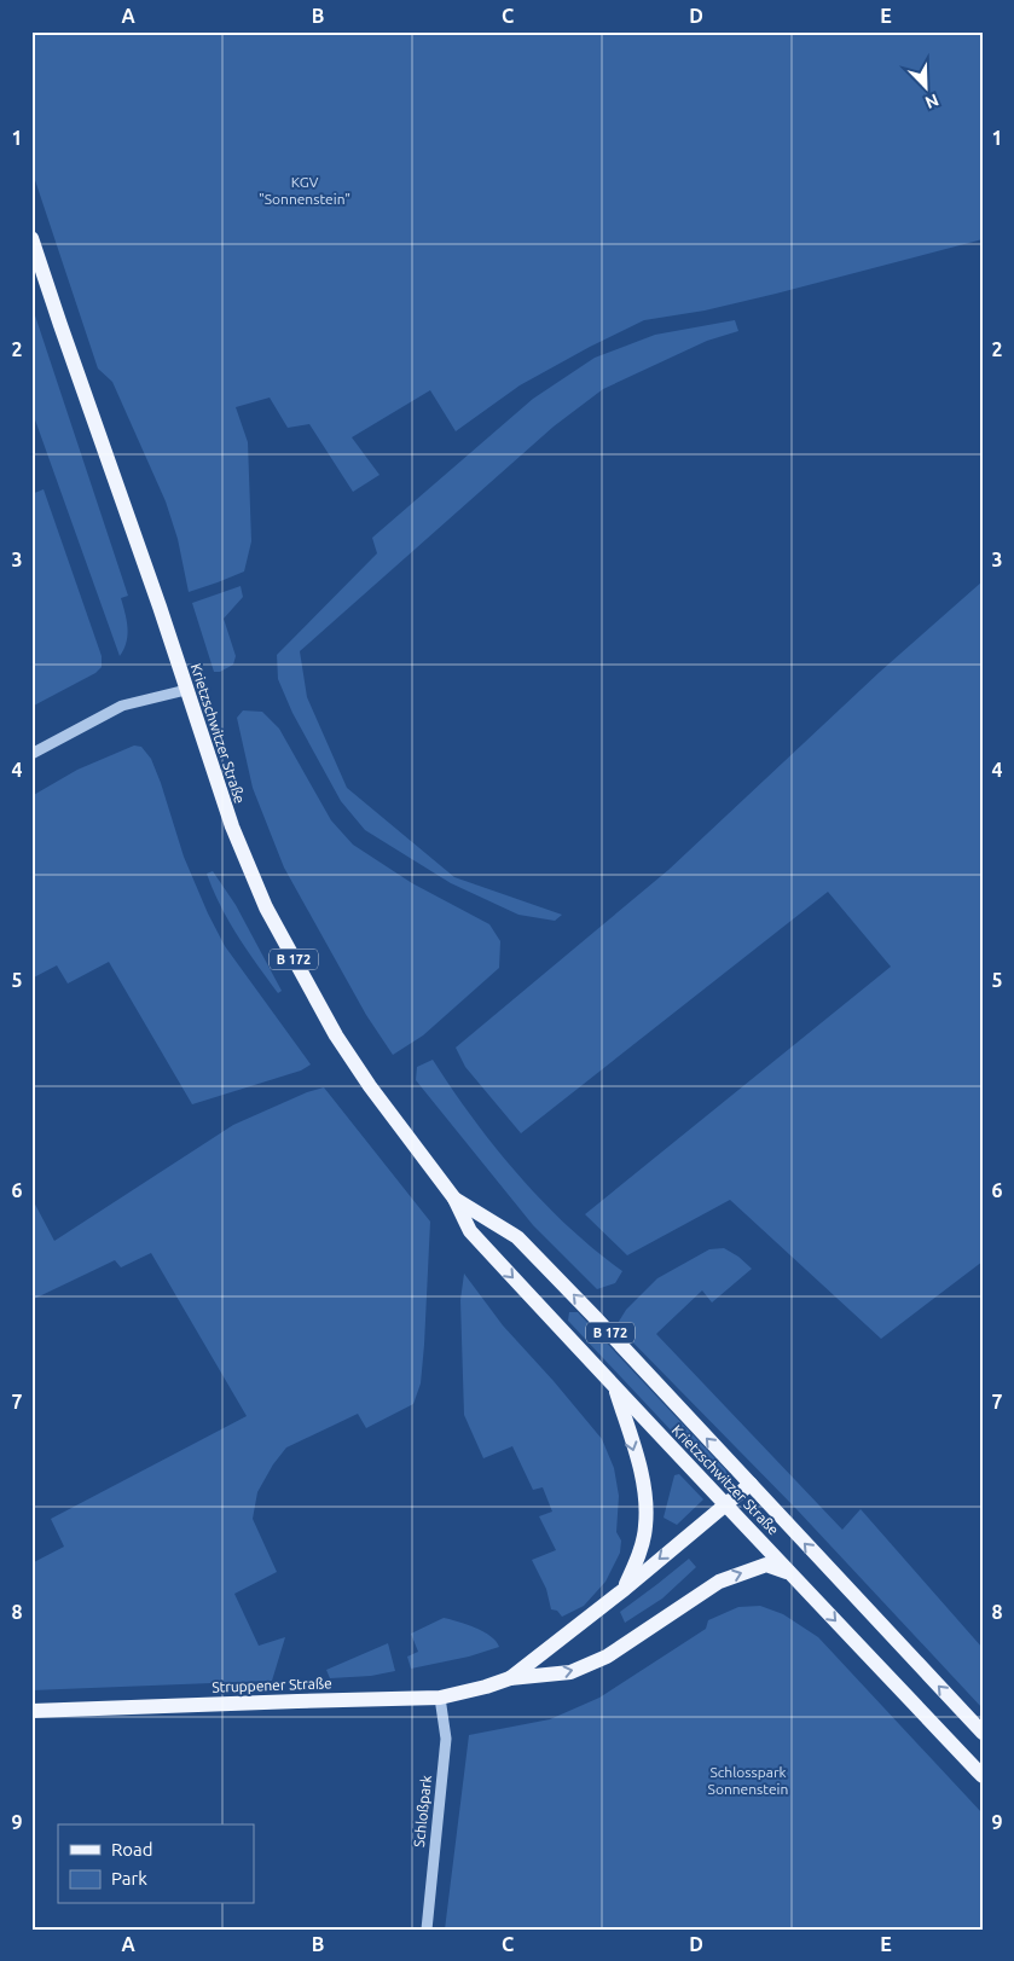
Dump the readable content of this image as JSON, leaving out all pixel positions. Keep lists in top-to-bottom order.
{
  "streets": {
    "main road": ["Krietzschwitzer Straße", "B 172", "Struppener Straße"],
    "street": ["Schloßpark"]
  },
  "crossings": [
    ["Krietzschwitzer Straße", "Struppener Straße"],
    ["Struppener Straße", "Schloßpark"]
  ],
  "parks": ["KGV \"Sonnenstein\"", "Schlosspark Sonnenstein"],
  "legend": ["Road", "Park"],
  "north": "bottom right",
  "grid": {
    "columns": [
      "A",
      "B",
      "C",
      "D",
      "E"
    ],
    "rows": [
      "1",
      "2",
      "3",
      "4",
      "5",
      "6",
      "7",
      "8",
      "9"
    ]
  }
}
